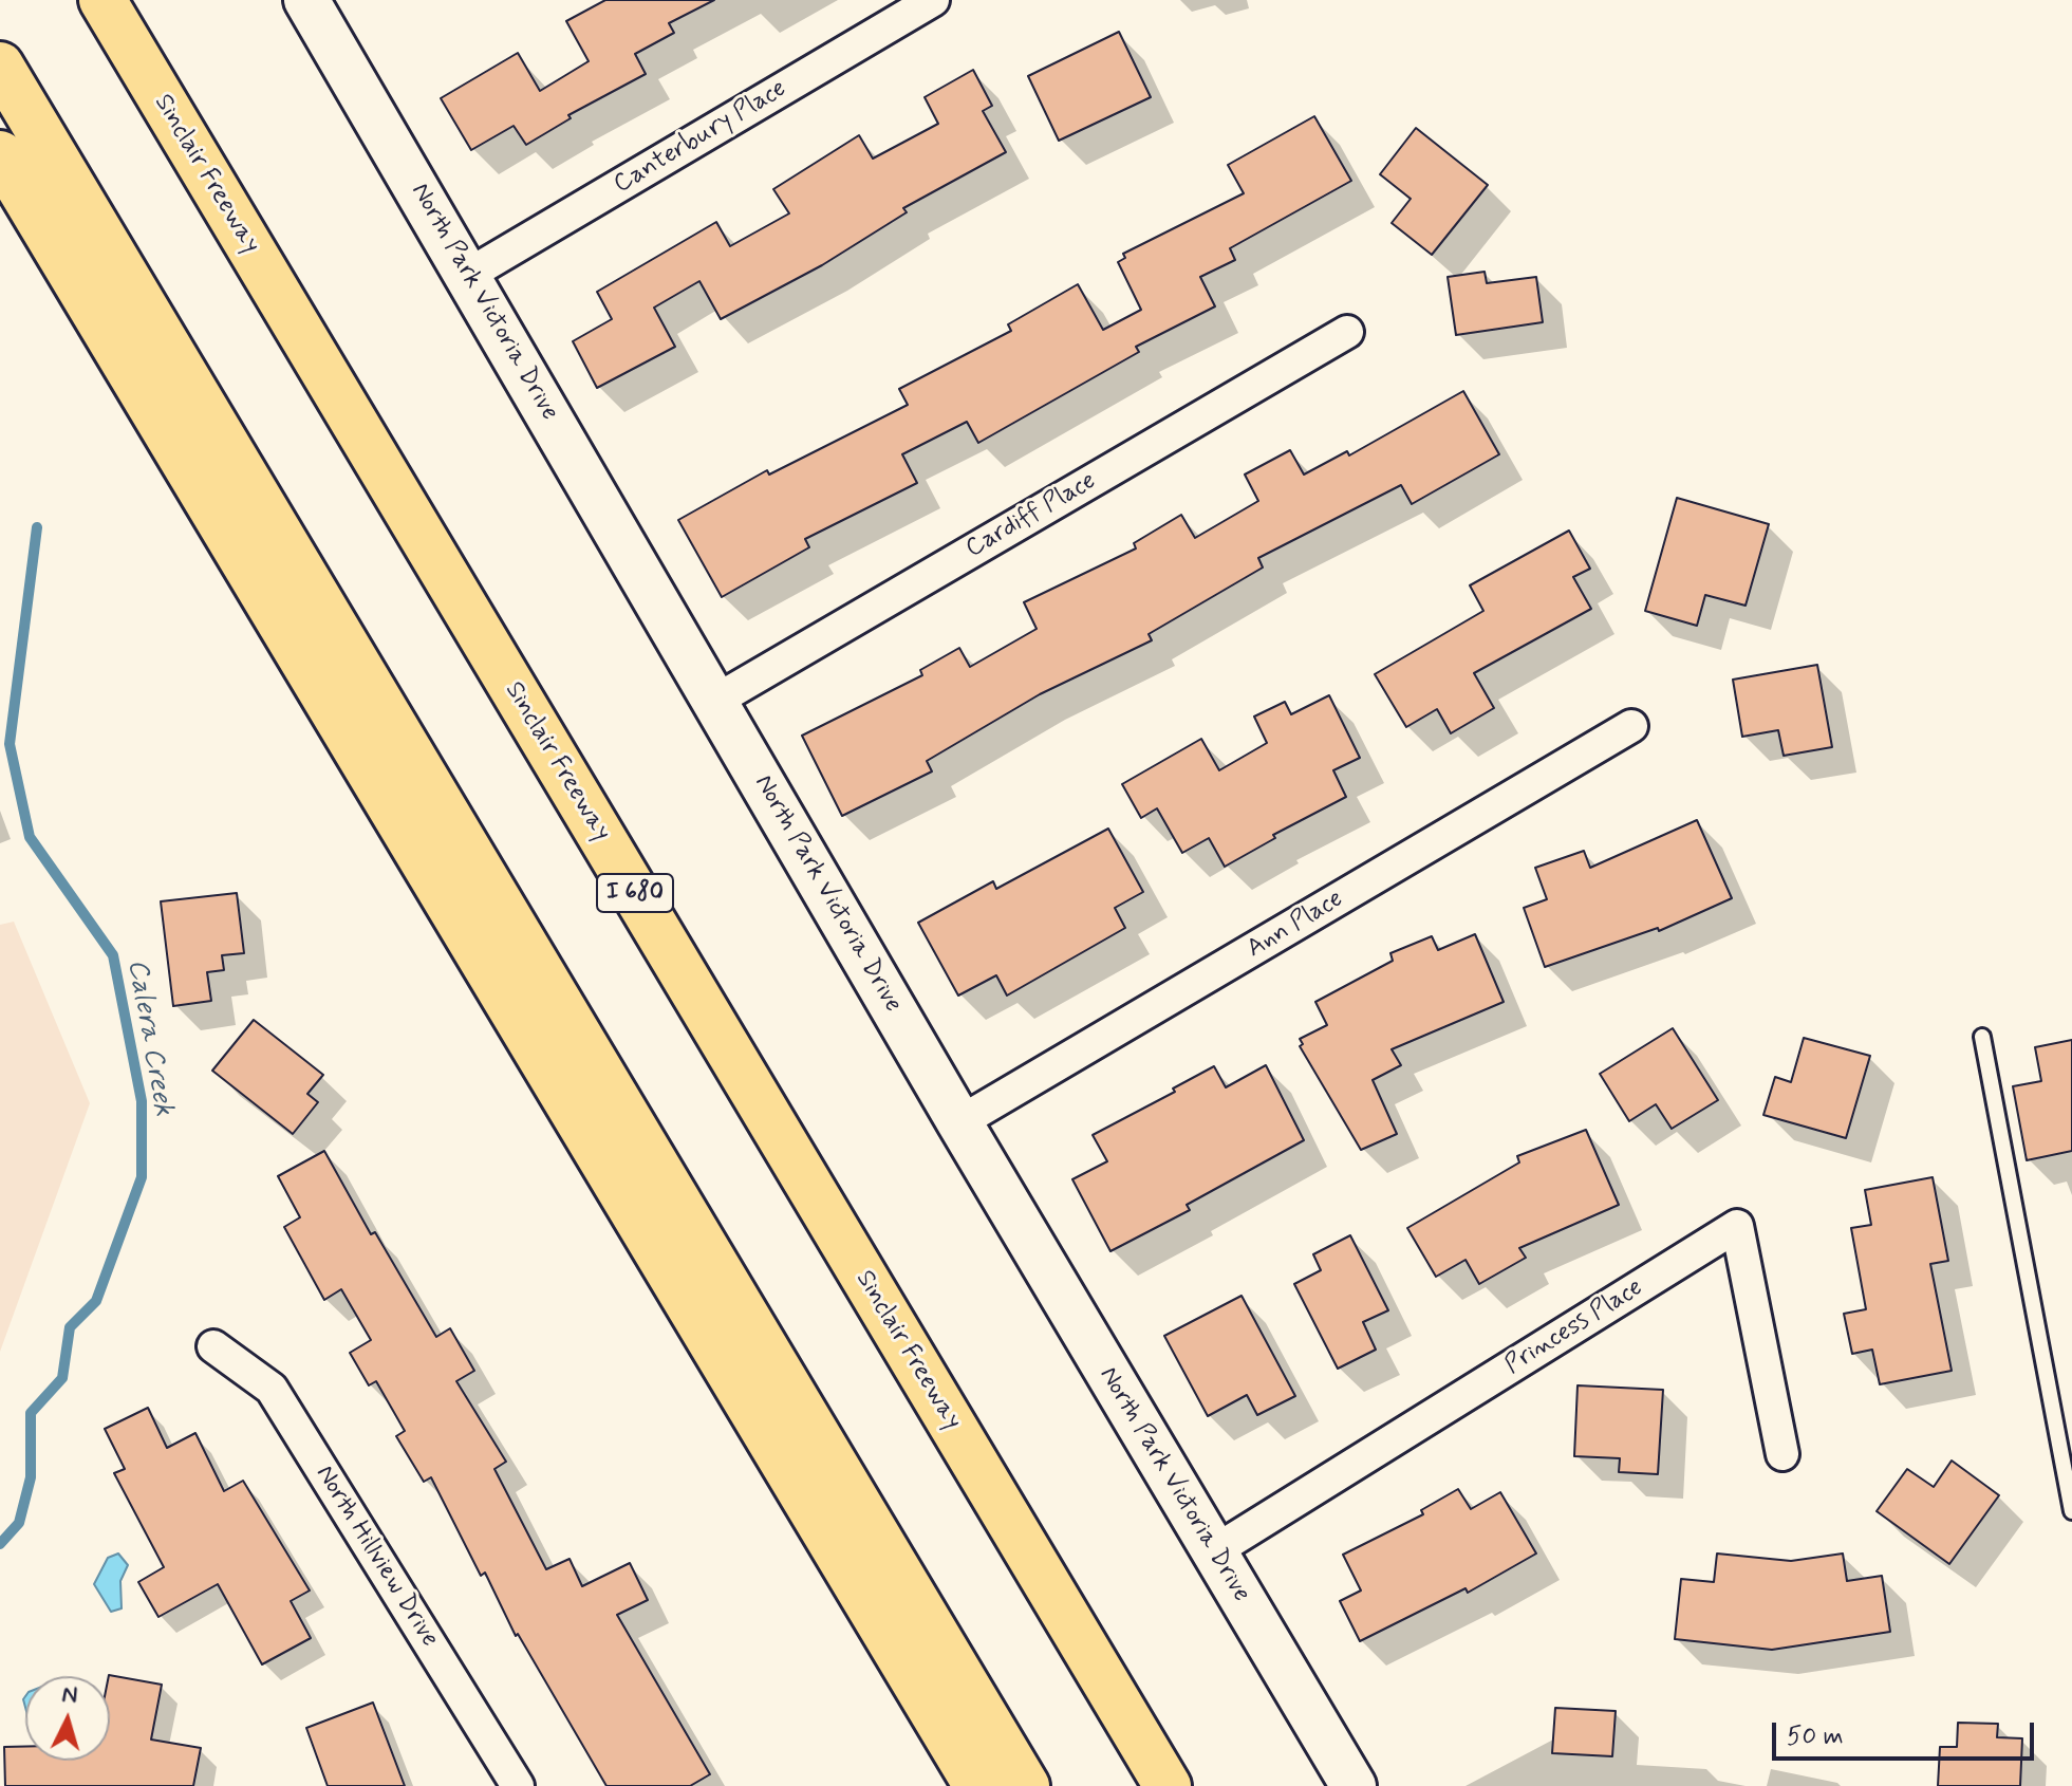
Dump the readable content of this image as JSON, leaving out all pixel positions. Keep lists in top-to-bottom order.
{
  "streets": {
    "highway": ["Sinclair Freeway", "I 680"],
    "street": [
      "Canterbury Place",
      "North Park Victoria Drive",
      "Cardiff Place",
      "Ann Place",
      "Princess Place",
      "North Hillview Drive"
    ]
  },
  "crossings": [
    ["Canterbury Place", "North Park Victoria Drive"],
    ["North Park Victoria Drive", "Cardiff Place"],
    ["North Park Victoria Drive", "Ann Place"],
    ["North Park Victoria Drive", "Princess Place"]
  ],
  "water": ["Calera Creek"],
  "scale_bar": "50 m",
  "north": "top"
}
